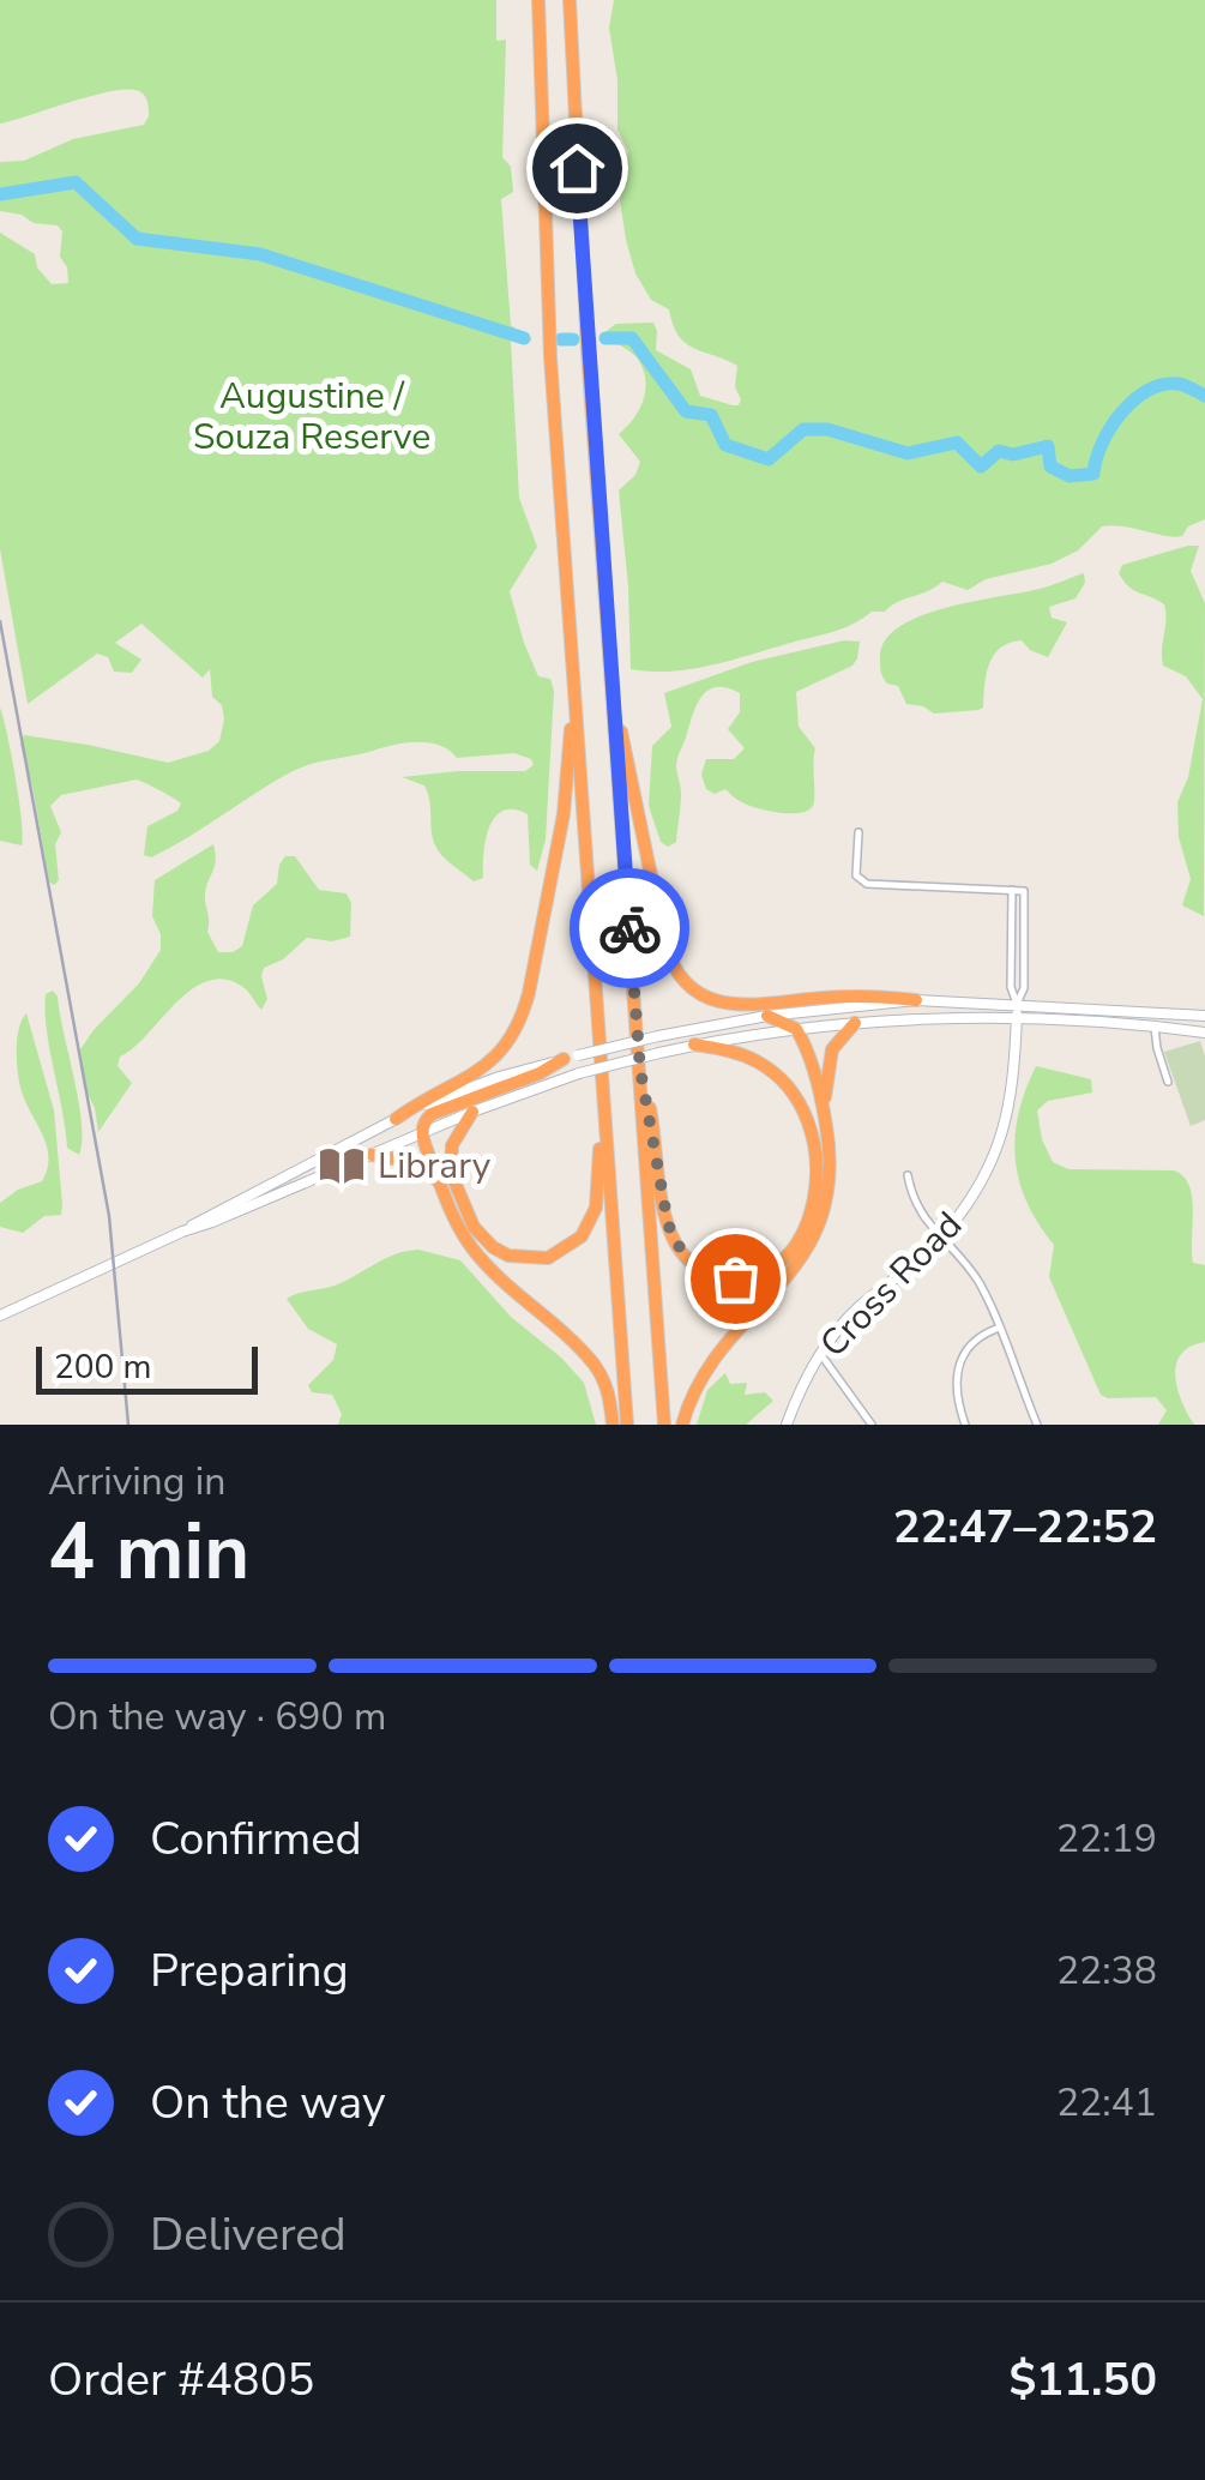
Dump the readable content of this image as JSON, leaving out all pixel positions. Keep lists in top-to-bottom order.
{
  "streets": {
    "main road": ["Cross Road"]
  },
  "parks": ["Augustine / Souza Reserve"],
  "places": {
    "library": ["Library"]
  },
  "scale_bar": "200 m",
  "page": {
    "scale": "200 m",
    "heading": ["4 min", "Arriving in", "22:47–22:52"],
    "panel": ["Order #4805", "$11.50"],
    "bar": "On the way · 690 m",
    "list": [
      ["Confirmed", "22:19"],
      ["Preparing", "22:38"],
      ["On the way", "22:41"],
      "Delivered"
    ]
  }
}
